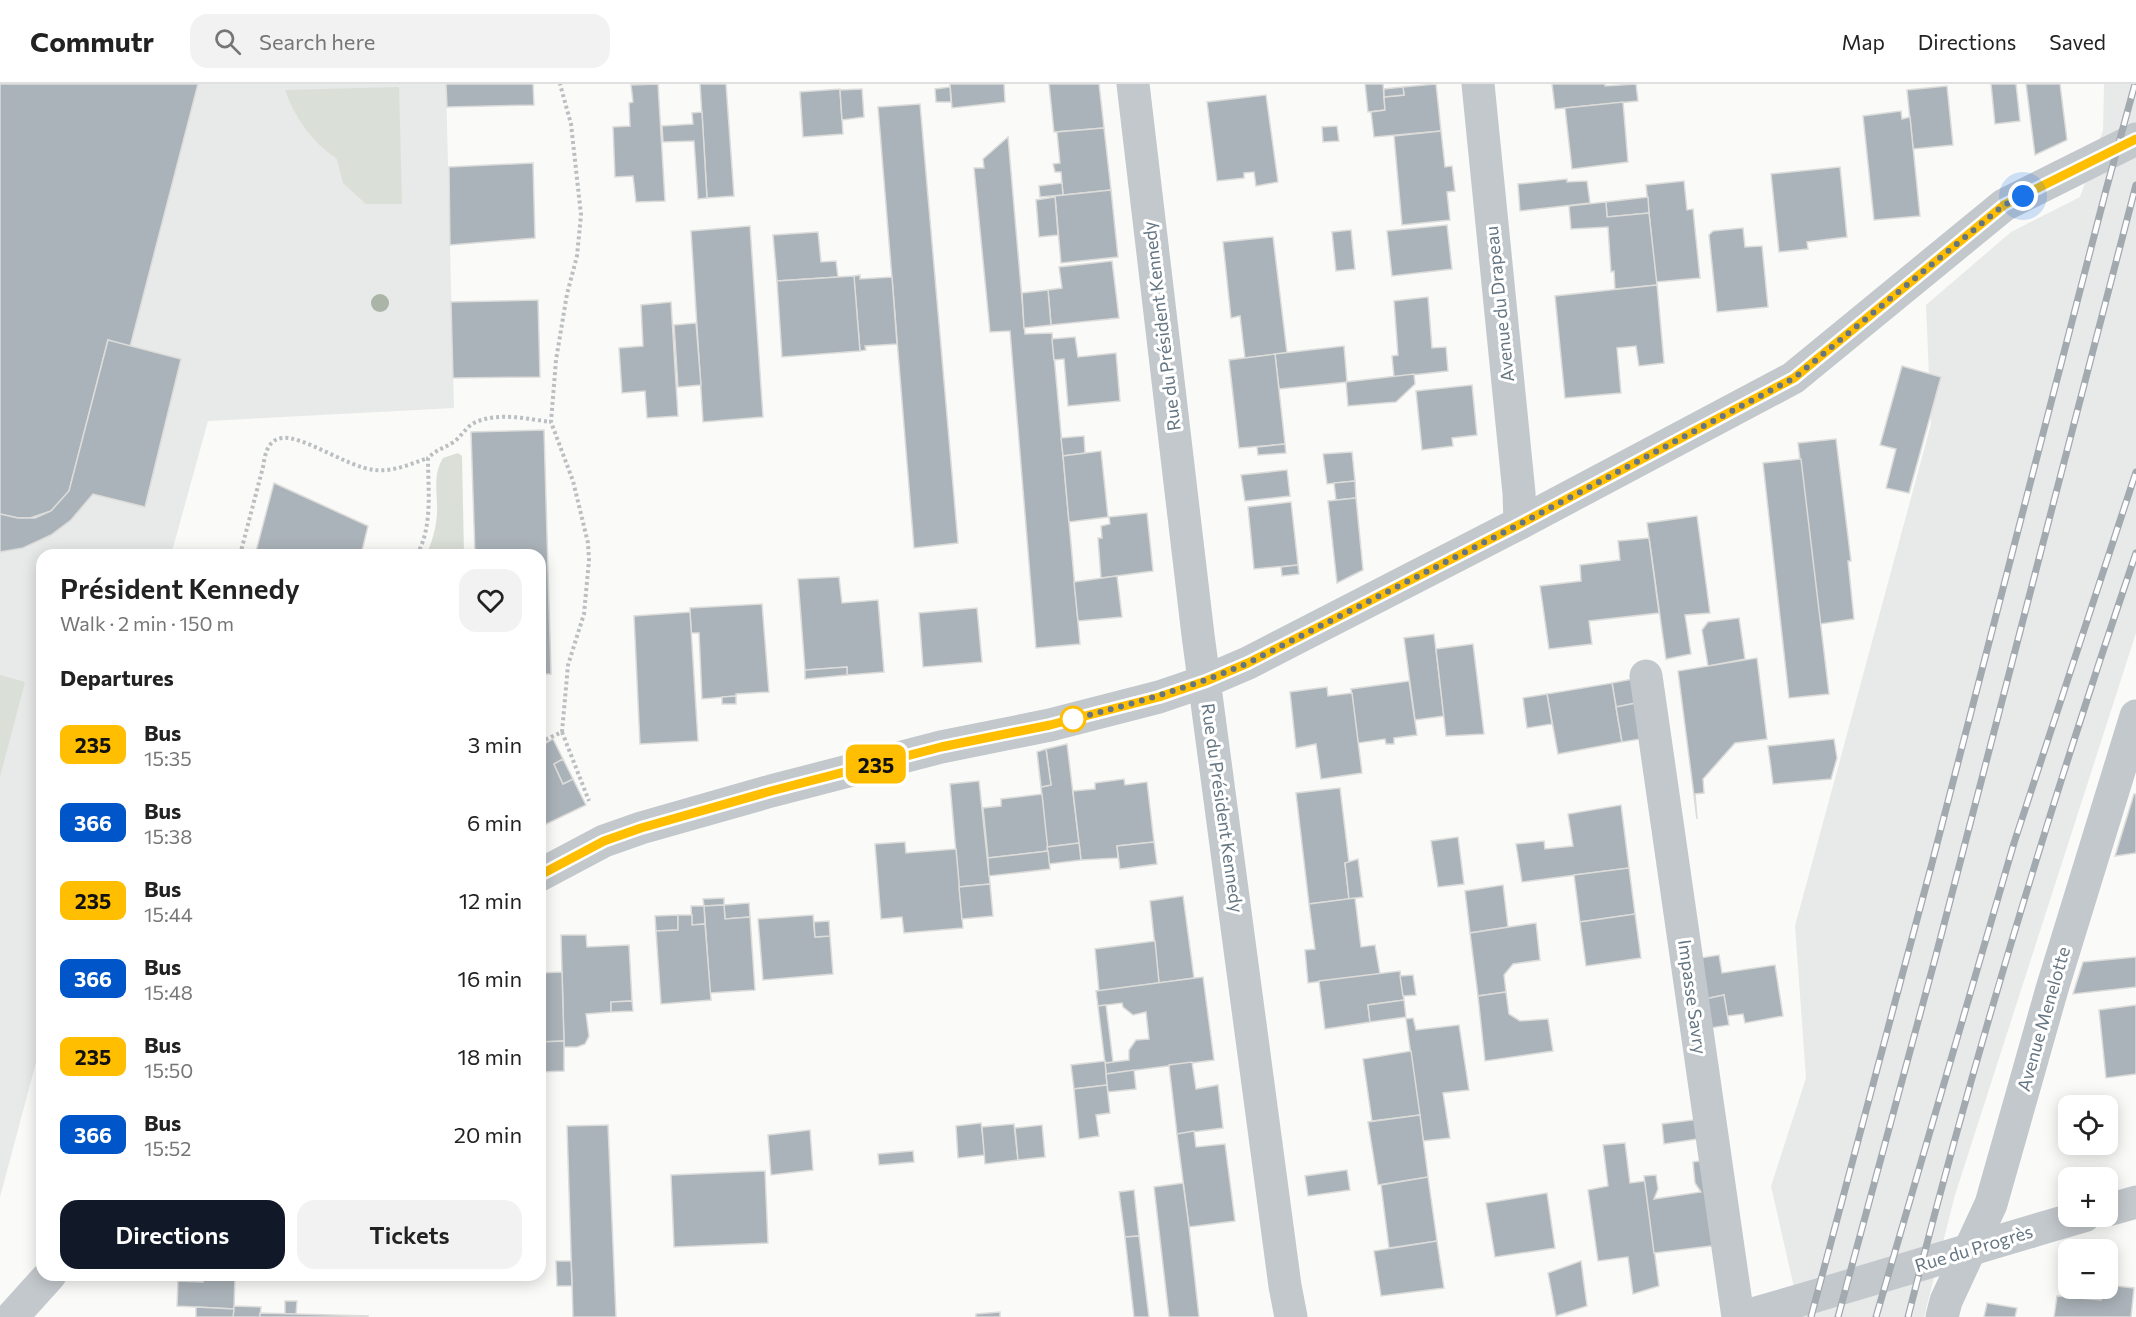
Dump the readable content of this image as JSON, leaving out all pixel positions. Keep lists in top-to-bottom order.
{
  "streets": {
    "street": [
      "Avenue du Drapeau",
      "Rue du Président Kennedy",
      "Impasse Savry",
      "Avenue Menelotte",
      "Rue du Progrès"
    ]
  },
  "crossings": [
    ["Impasse Savry", "Rue du Progrès"],
    ["Avenue Menelotte", "Rue du Progrès"]
  ],
  "lines": ["bus line 235"],
  "page": {
    "header": "Commutr",
    "search": "Search here",
    "nav": ["Map", "Directions", "Saved"],
    "on_map": "235",
    "heading": [
      ["Président Kennedy", "Walk · 2 min · 150 m"],
      "Departures"
    ],
    "list": [
      {
        "mark": "235",
        "name": "Bus",
        "note": "15:35",
        "value": "3 min"
      },
      {
        "mark": "366",
        "name": "Bus",
        "note": "15:38",
        "value": "6 min"
      },
      {
        "mark": "235",
        "name": "Bus",
        "note": "15:44",
        "value": "12 min"
      },
      {
        "mark": "366",
        "name": "Bus",
        "note": "15:48",
        "value": "16 min"
      },
      {
        "mark": "235",
        "name": "Bus",
        "note": "15:50",
        "value": "18 min"
      },
      {
        "mark": "366",
        "name": "Bus",
        "note": "15:52",
        "value": "20 min"
      }
    ],
    "map_buttons": ["+", "−"],
    "buttons": ["Directions", "Tickets"]
  }
}
